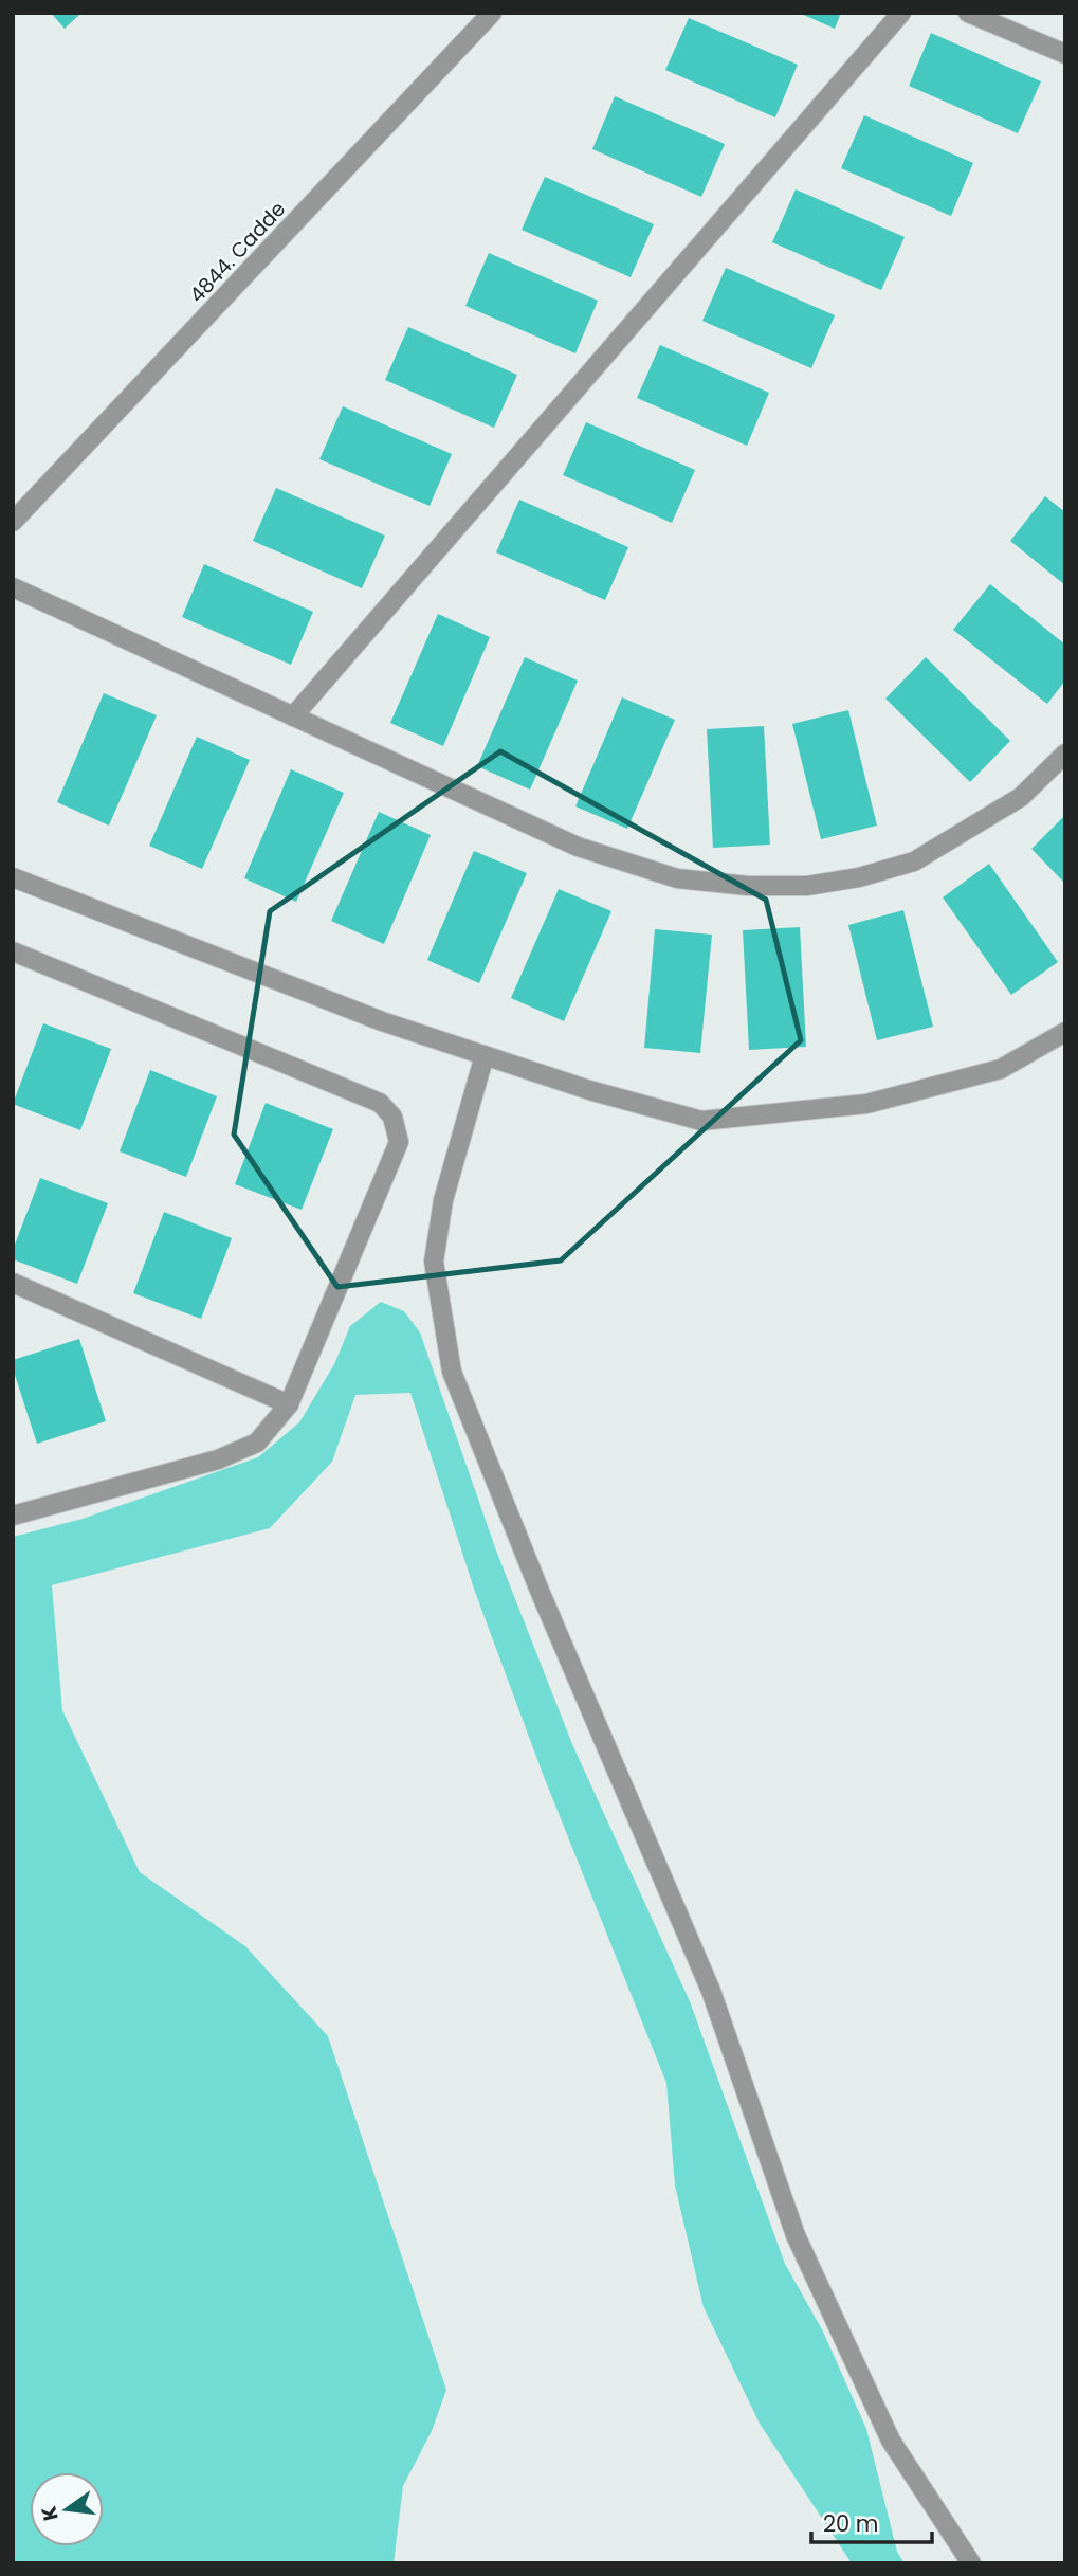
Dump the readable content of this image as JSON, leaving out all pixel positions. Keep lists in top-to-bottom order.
{
  "streets": {
    "street": ["4844. Cadde"]
  },
  "scale_bar": "20 m",
  "north": "left"
}
